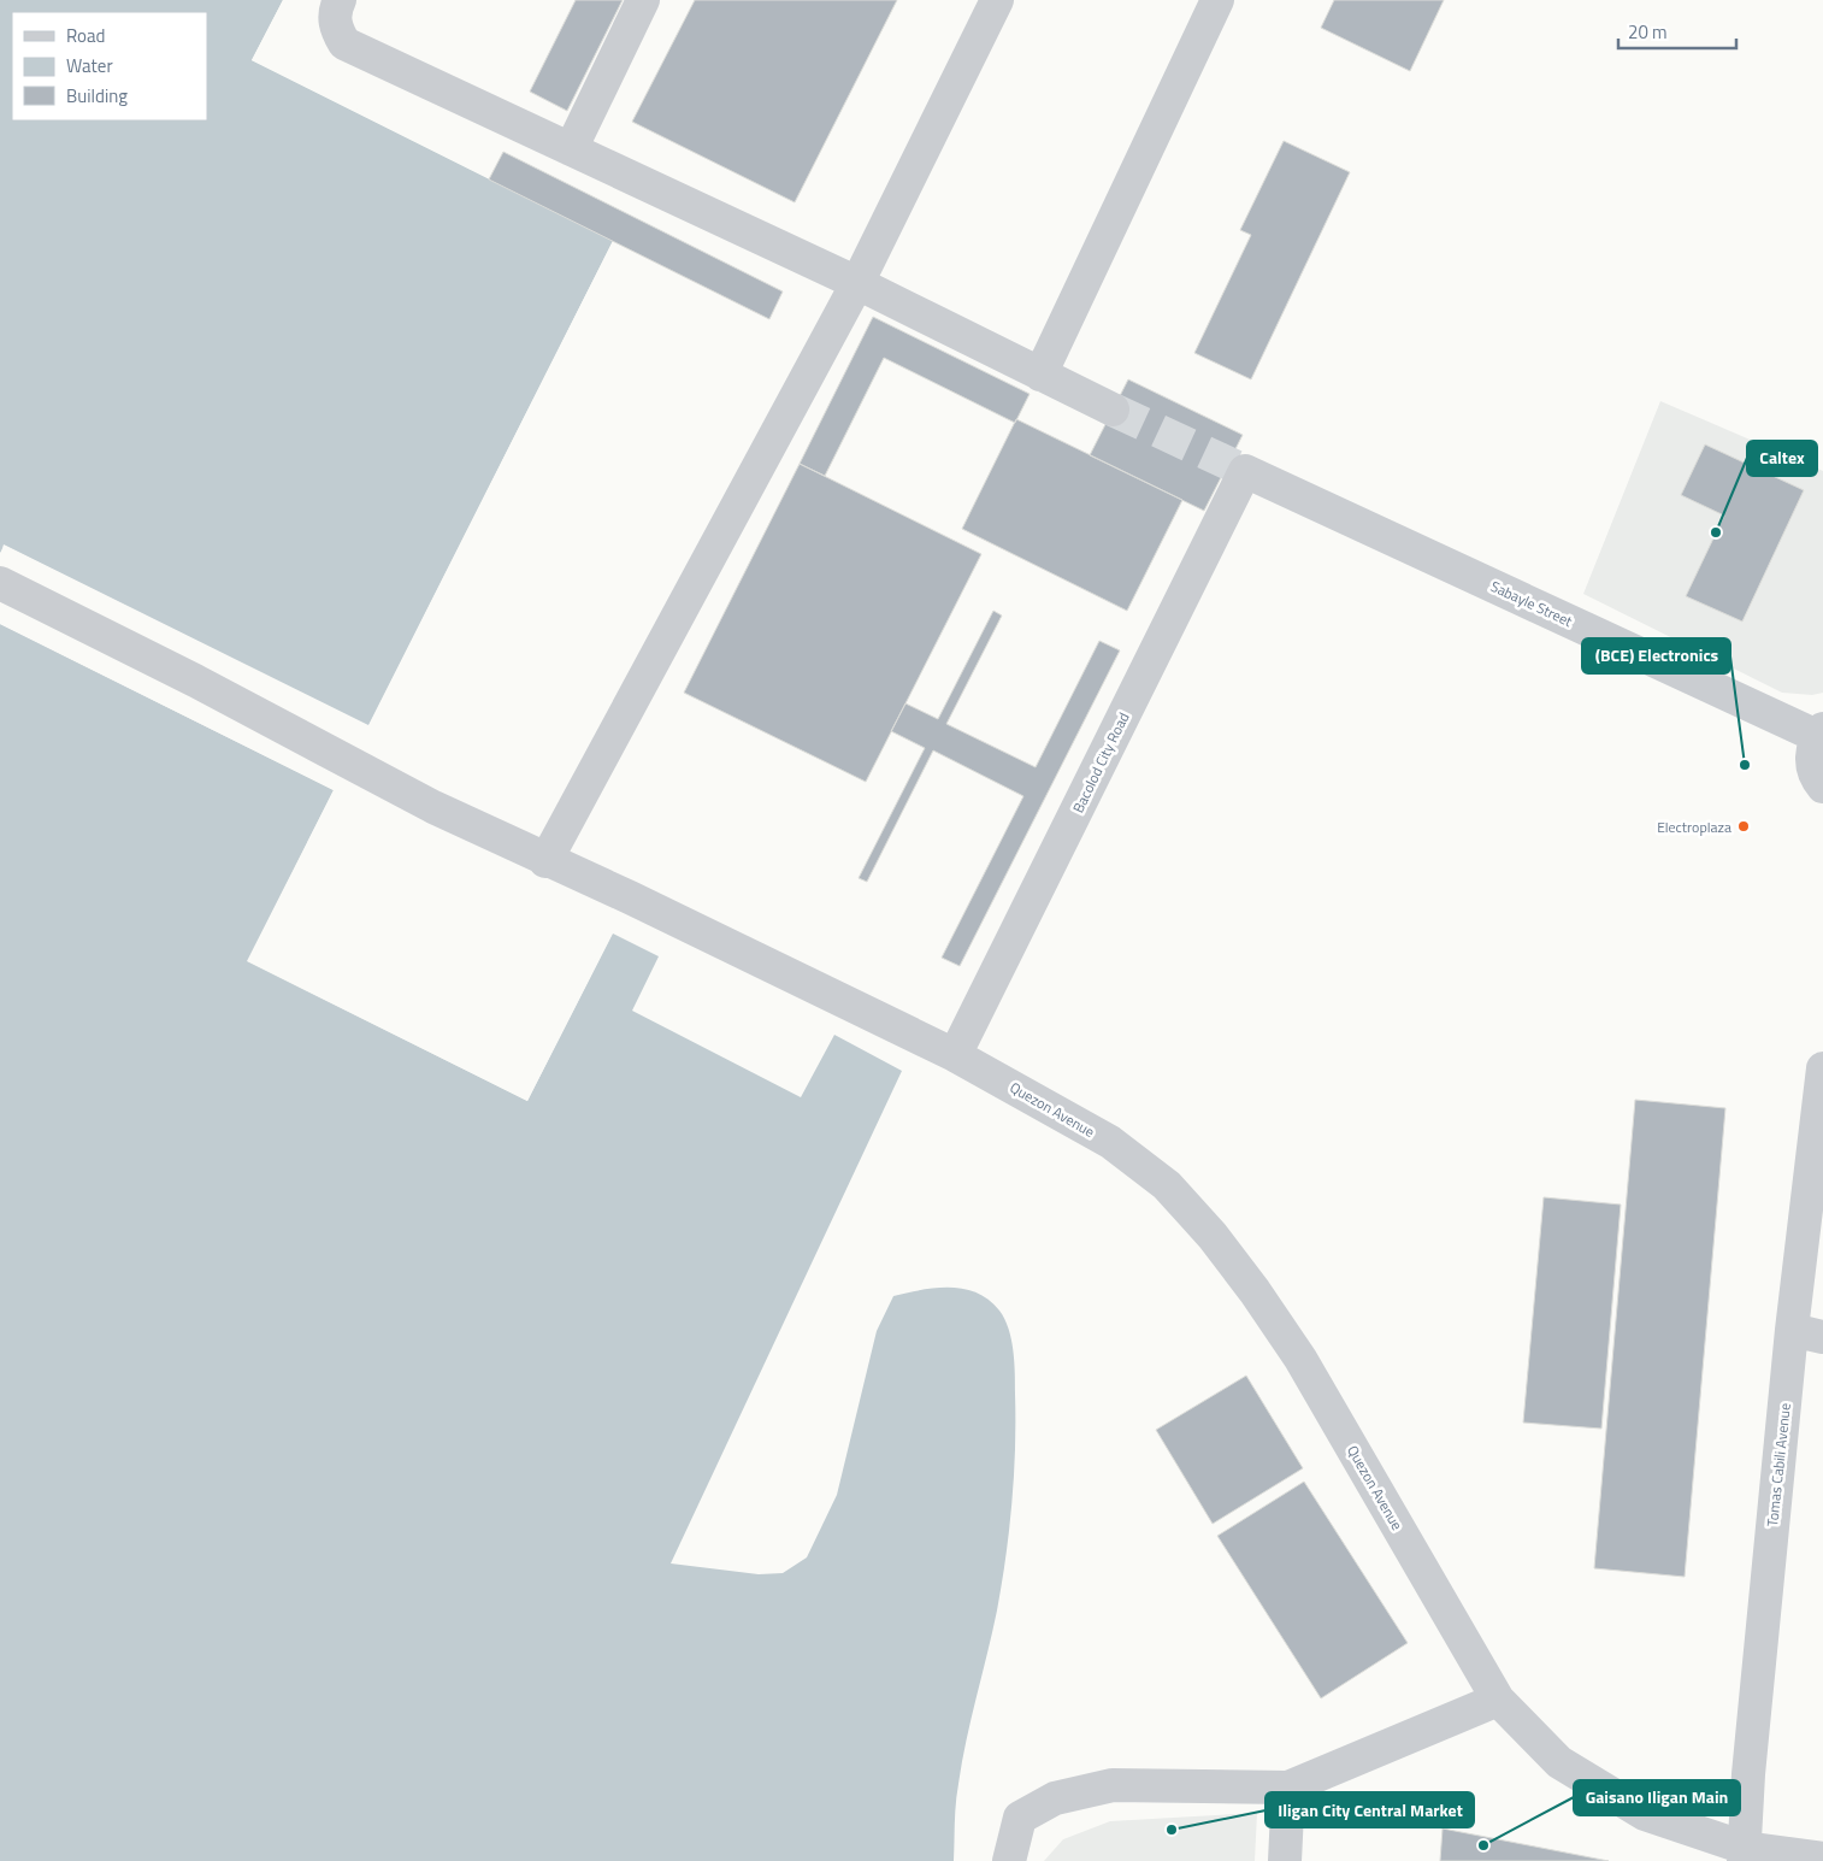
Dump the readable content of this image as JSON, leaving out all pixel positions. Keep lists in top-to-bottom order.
{
  "streets": {
    "street": [
      "Sabayle Street",
      "Bacolod City Road",
      "Quezon Avenue",
      "Tomas Cabili Avenue"
    ]
  },
  "crossings": [
    ["Sabayle Street", "Bacolod City Road"],
    ["Bacolod City Road", "Quezon Avenue"],
    ["Quezon Avenue", "Tomas Cabili Avenue"]
  ],
  "places": [
    "Caltex",
    "(BCE) Electronics",
    "Electroplaza",
    "Iligan City Central Market",
    "Gaisano Iligan Main"
  ],
  "legend": ["Road", "Water", "Building"],
  "scale_bar": "20 m"
}
